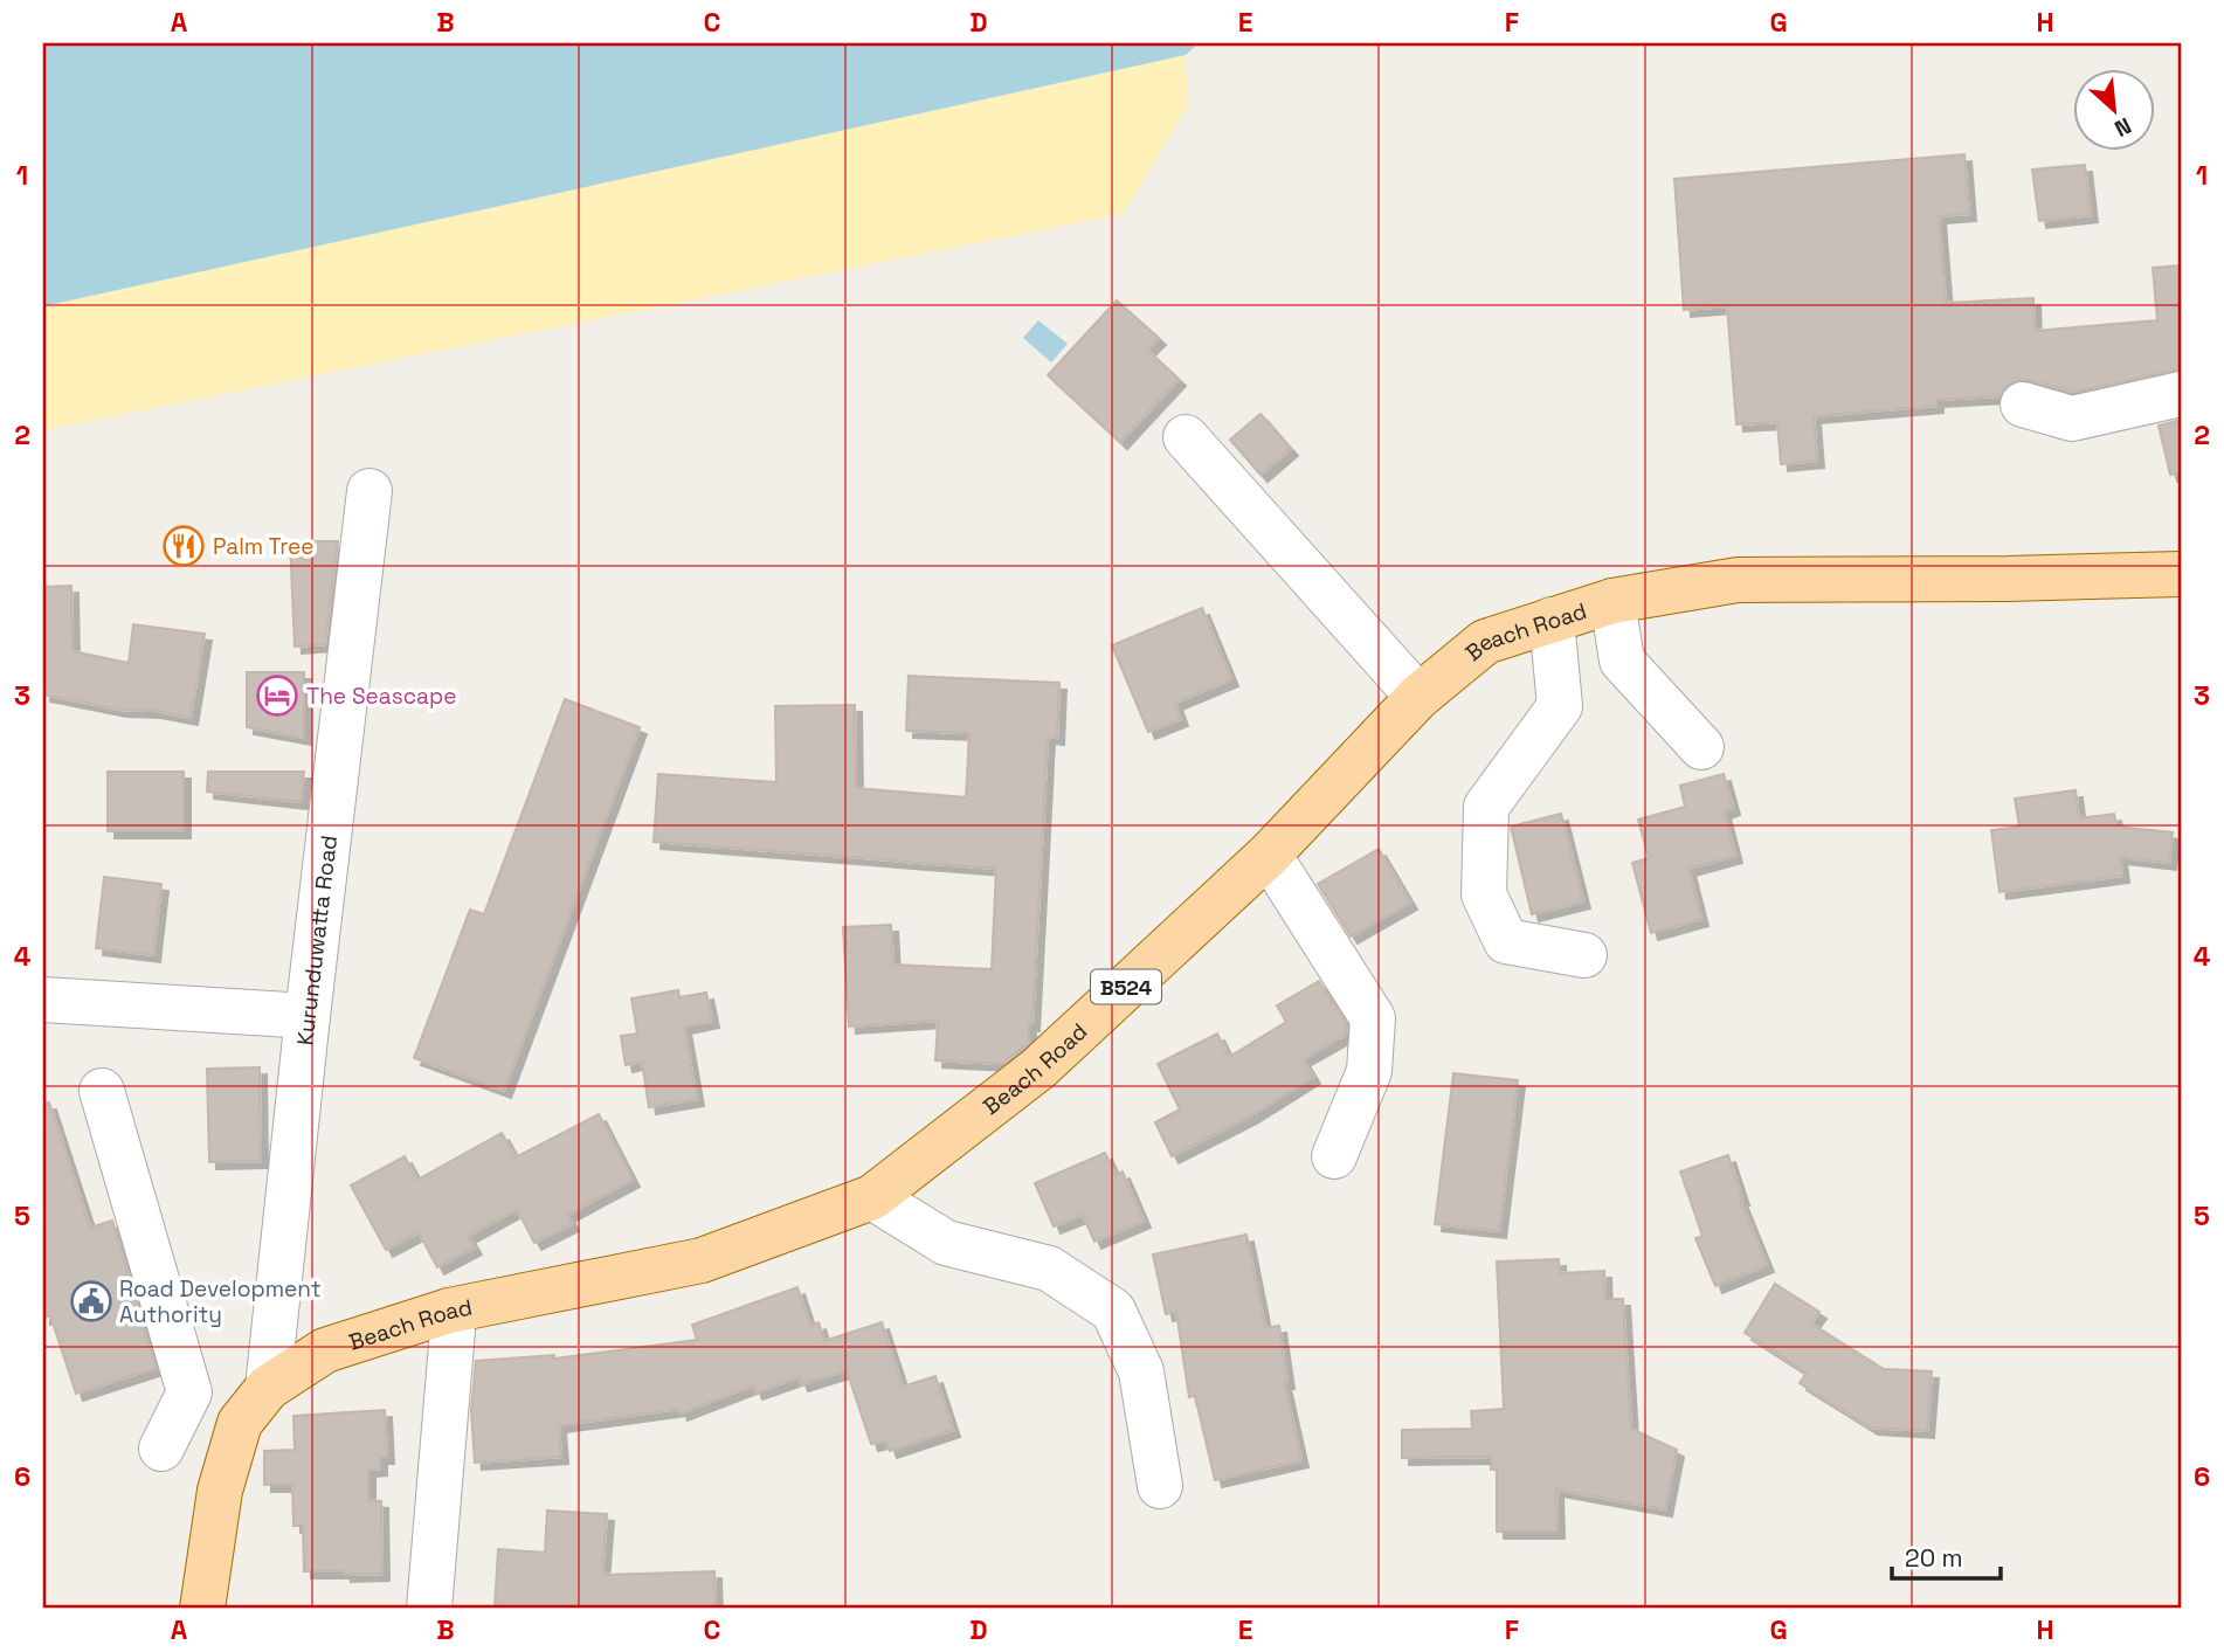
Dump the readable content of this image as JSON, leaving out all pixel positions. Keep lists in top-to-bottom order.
{
  "streets": {
    "main road": ["Beach Road", "B524"],
    "street": ["Kurunduwatta Road"]
  },
  "crossings": [
    ["Beach Road", "Kurunduwatta Road"]
  ],
  "places": {
    "restaurant": ["Palm Tree"],
    "hotel": ["The Seascape"],
    "public building": ["Road Development Authority"]
  },
  "scale_bar": "20 m",
  "north": "bottom right",
  "grid": {
    "columns": [
      "A",
      "B",
      "C",
      "D",
      "E",
      "F",
      "G",
      "H"
    ],
    "rows": [
      "1",
      "2",
      "3",
      "4",
      "5",
      "6"
    ]
  }
}
